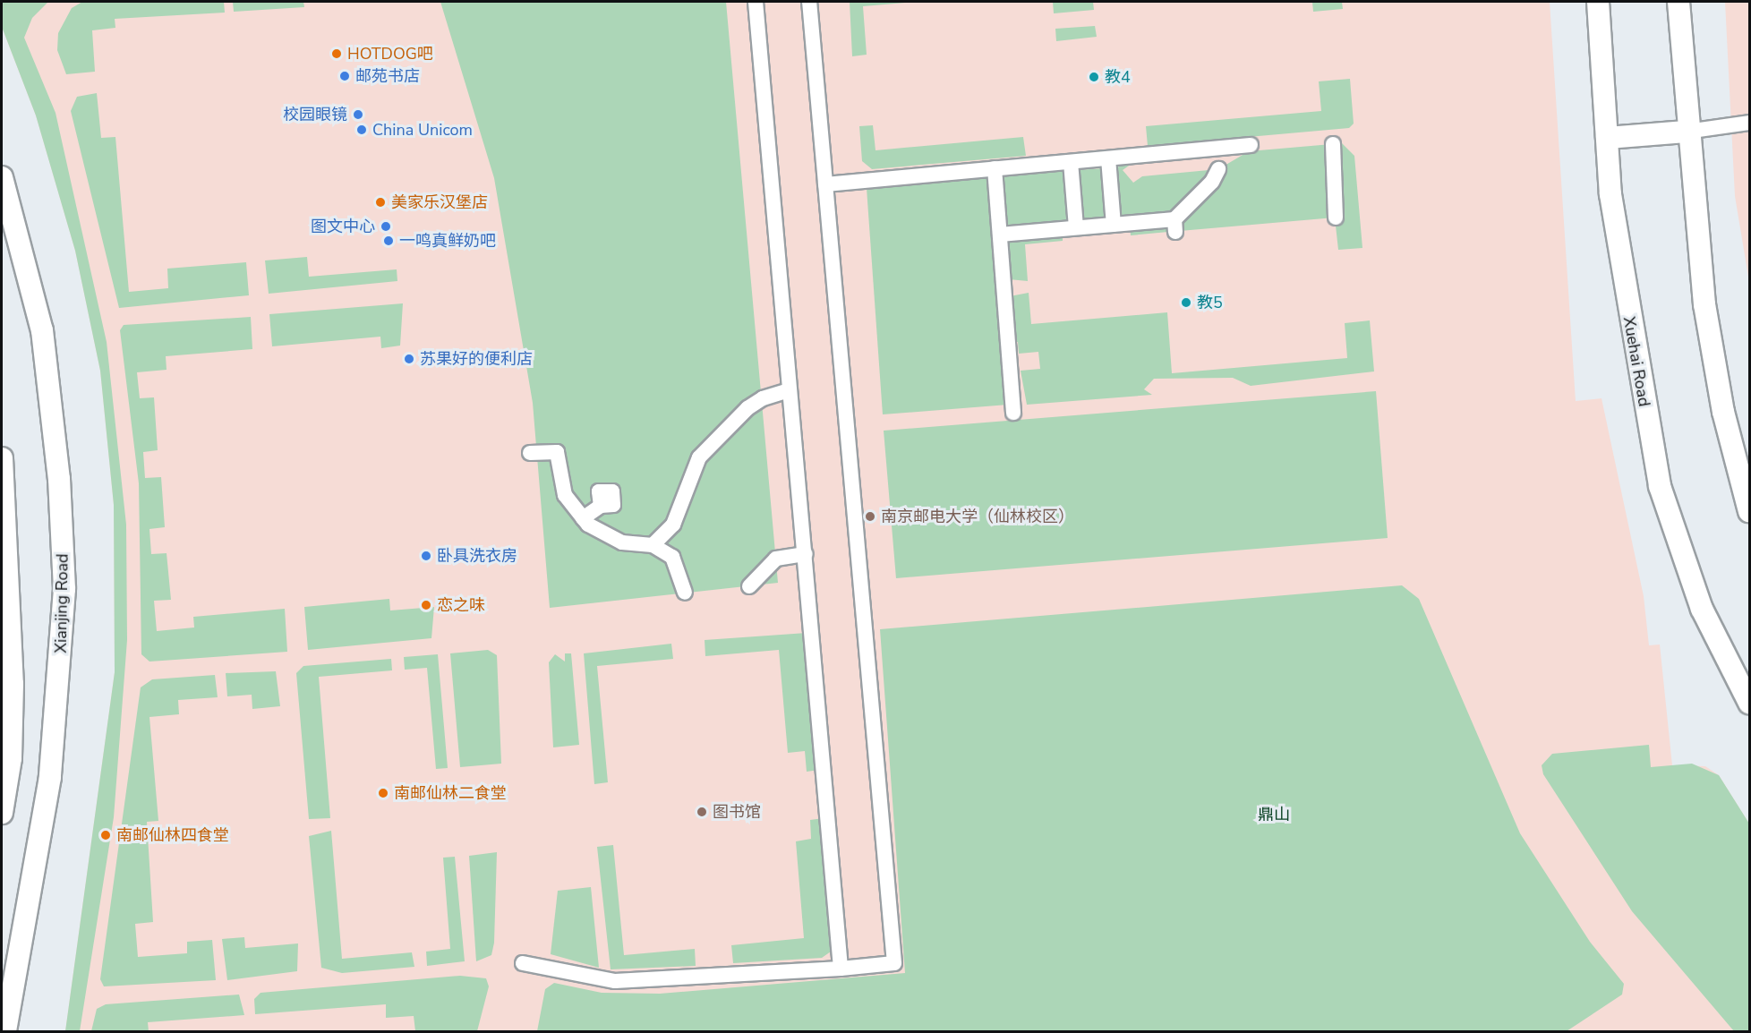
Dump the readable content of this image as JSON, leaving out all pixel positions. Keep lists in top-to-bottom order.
{
  "streets": {
    "main road": ["Xuehai Road", "Xianjing Road"]
  },
  "parks": ["鼎山"],
  "places": [
    "HOTDOG吧",
    "邮苑书店",
    "教4",
    "校园眼镜",
    "China Unicom",
    "美家乐汉堡店",
    "图文中心",
    "一鸣真鲜奶吧",
    "教5",
    "苏果好的便利店",
    "南京邮电大学（仙林校区）",
    "卧具洗衣房",
    "恋之味",
    "南邮仙林二食堂",
    "图书馆",
    "南邮仙林四食堂"
  ]
}
